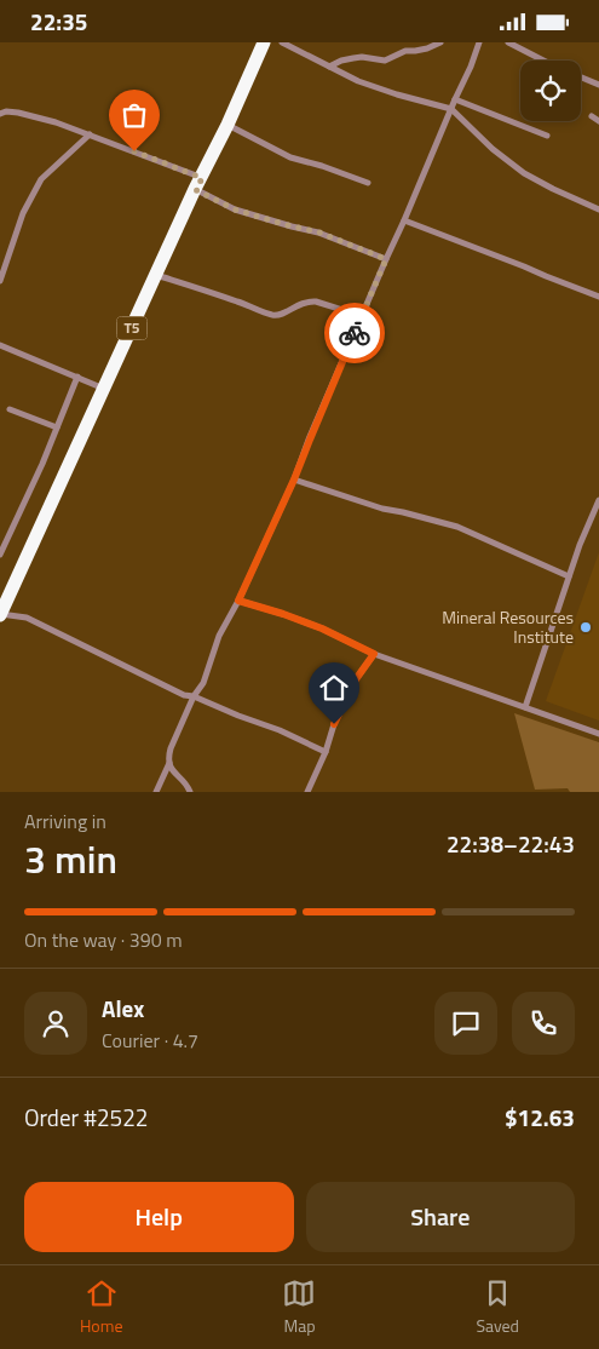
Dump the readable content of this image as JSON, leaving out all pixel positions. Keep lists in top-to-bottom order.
{
  "streets": {
    "highway": ["T5"]
  },
  "places": ["Mineral Resources Institute"],
  "page": {
    "status": "22:35",
    "heading": ["3 min", "Arriving in", "22:38–22:43"],
    "panel": [
      "Alex",
      "Courier · 4.7",
      "Order #2522",
      "$12.63"
    ],
    "bar": "On the way · 390 m",
    "buttons": ["Help", "Share"],
    "tabs": ["Home", "Map", "Saved"]
  }
}
